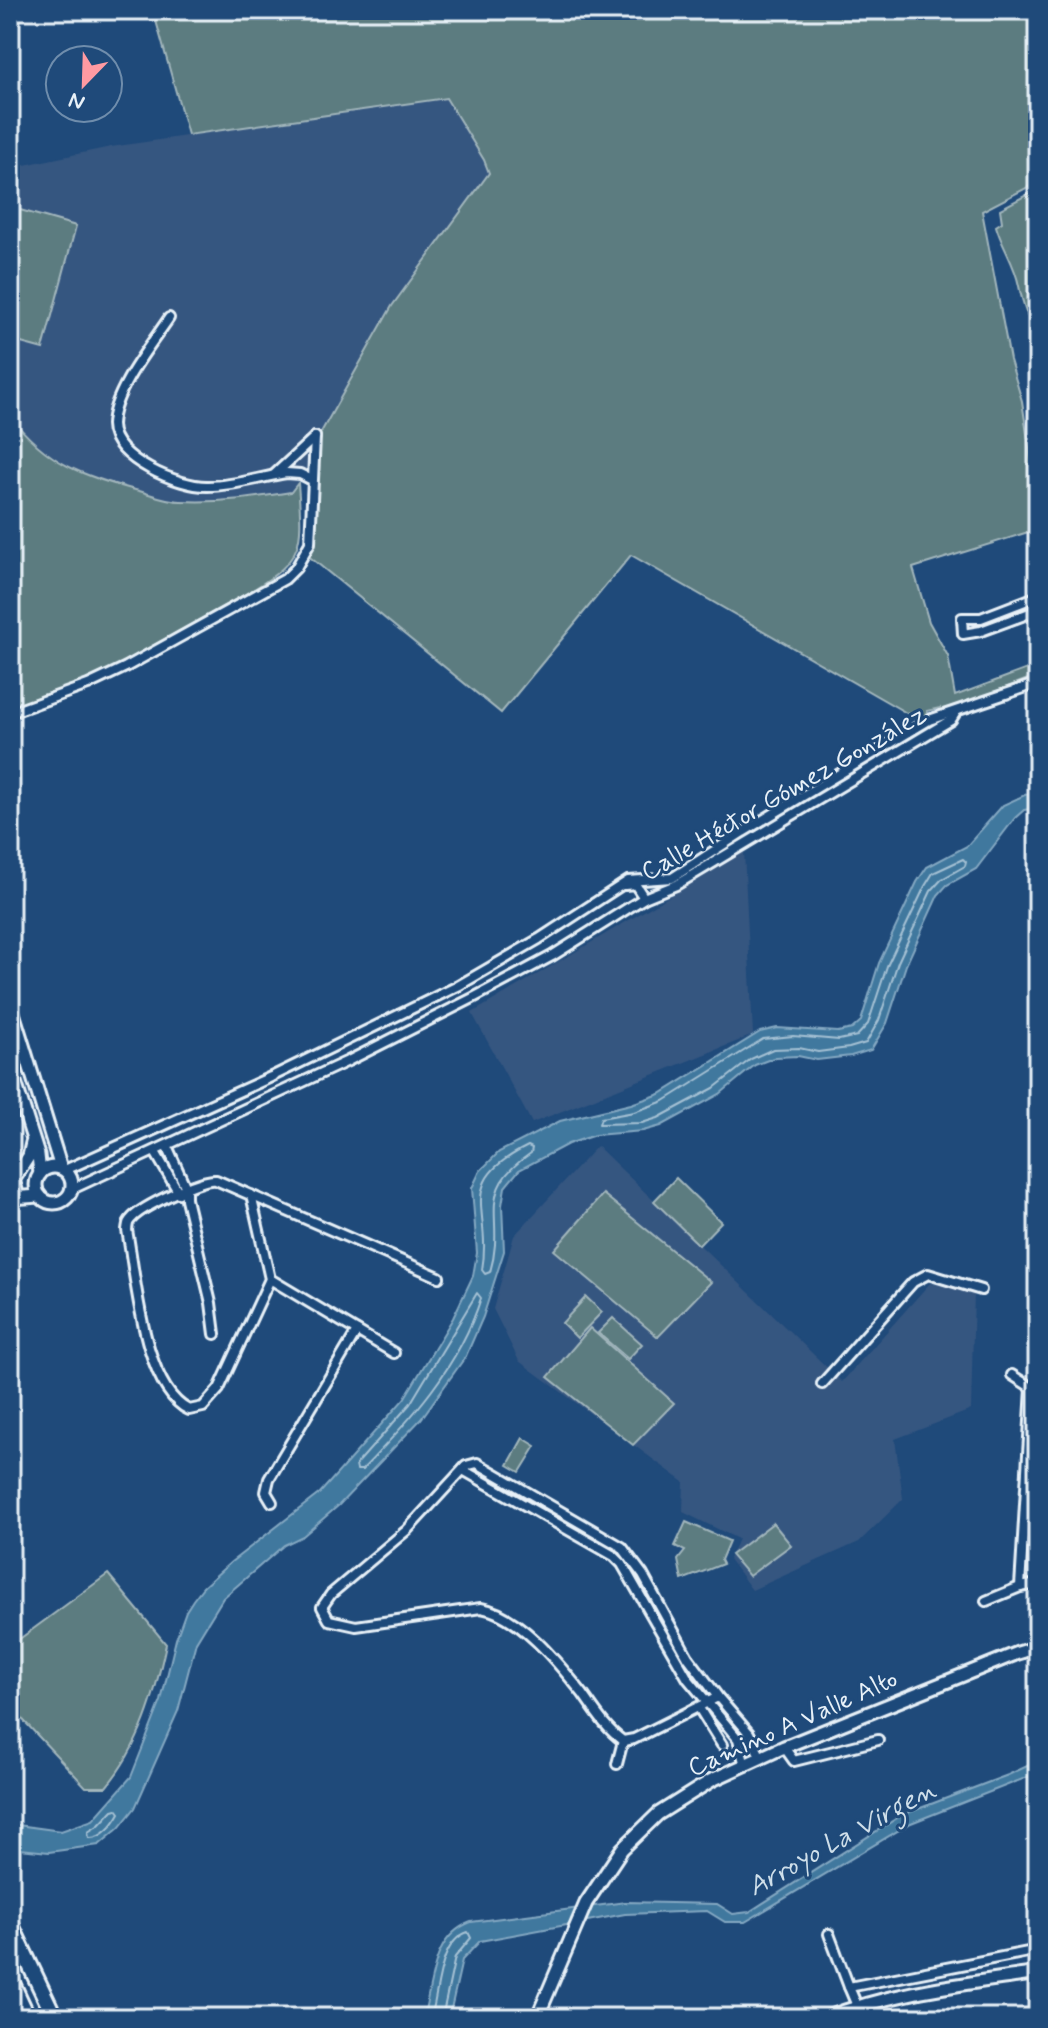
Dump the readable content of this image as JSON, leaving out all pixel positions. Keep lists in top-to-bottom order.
{
  "streets": {
    "street": ["Calle Héctor Gómez González", "Camino A Valle Alto"]
  },
  "water": ["Arroyo La Virgen"],
  "north": "bottom left"
}
